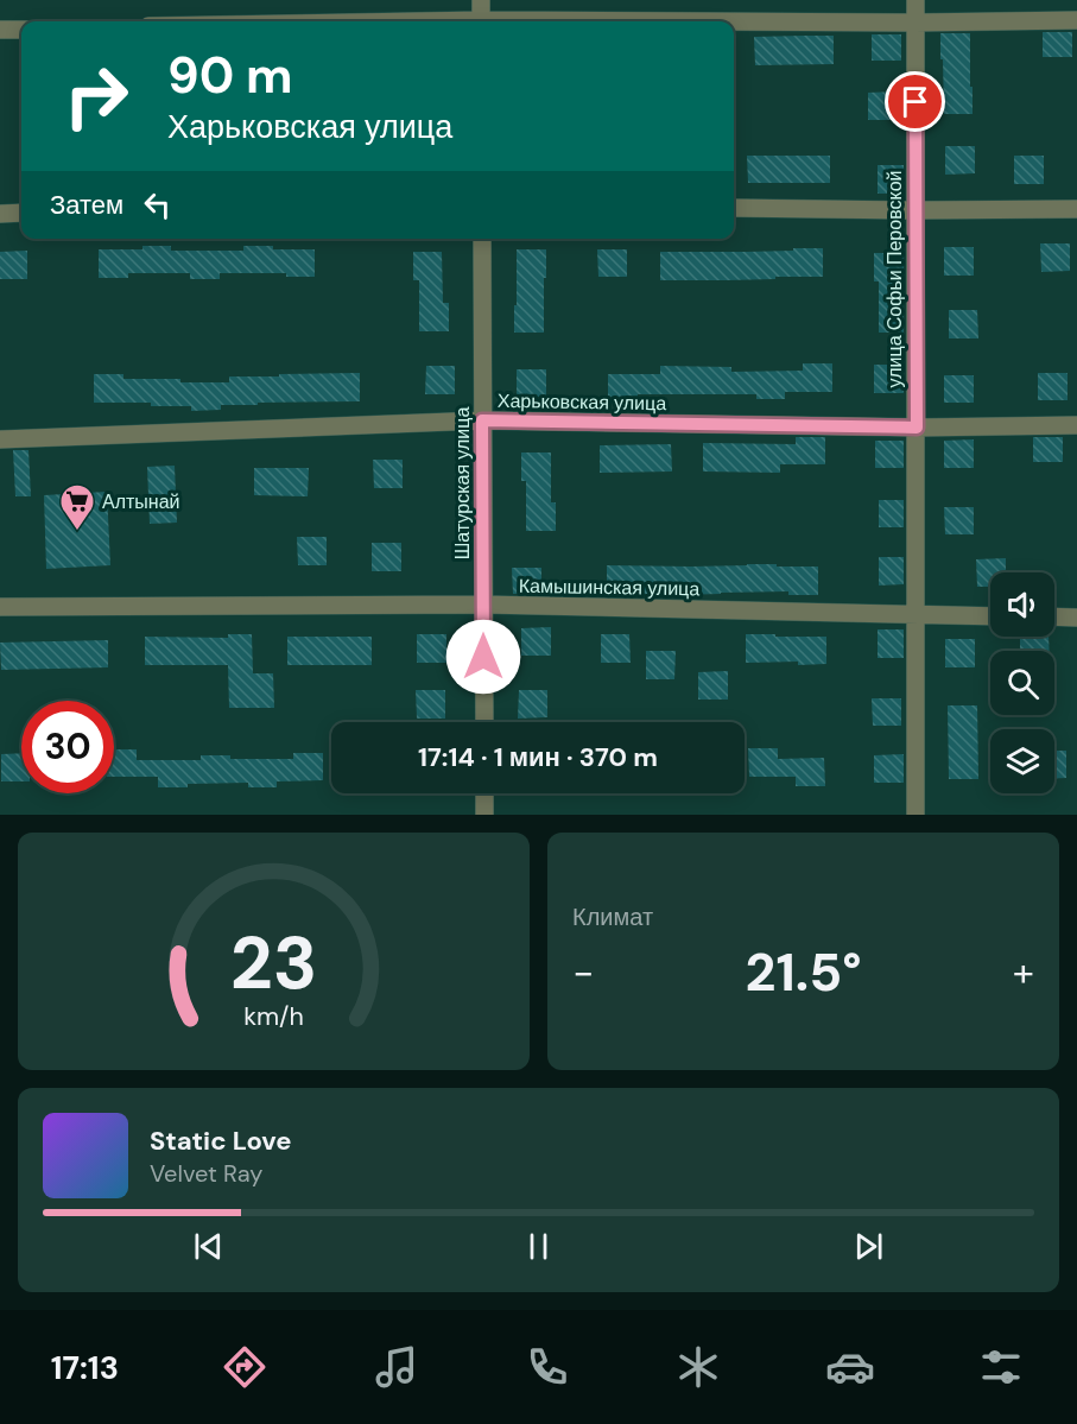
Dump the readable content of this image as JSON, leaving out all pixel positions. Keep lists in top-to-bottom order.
{
  "streets": {
    "street": [
      "улица Софьи Перовской",
      "Харьковская улица",
      "Шатурская улица",
      "Камышинская улица"
    ]
  },
  "crossings": [
    ["улица Софьи Перовской", "Харьковская улица"],
    ["улица Софьи Перовской", "Камышинская улица"],
    ["Харьковская улица", "Шатурская улица"],
    ["Шатурская улица", "Камышинская улица"]
  ],
  "places": {
    "supermarket": ["Алтынай"]
  },
  "page": {
    "turn": ["90 m", "Харьковская улица"],
    "then": "Затем",
    "limit": "30",
    "trip": "17:14 · 1 мин · 370 m",
    "tile": "Климат",
    "heat": ["−", "21.5°", "+"],
    "song": ["Static Love", "Velvet Ray"],
    "tabs": "17:13",
    "gauge": ["23", "km/h"]
  }
}
